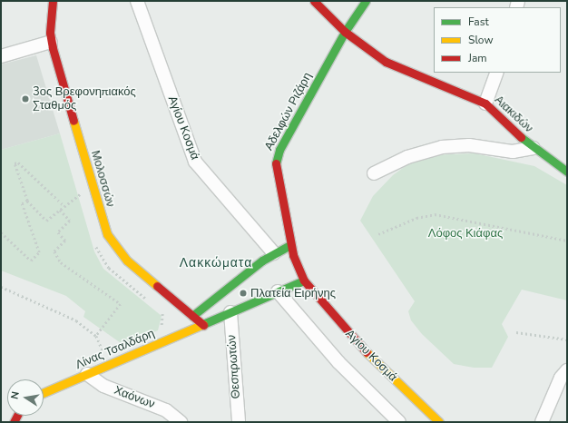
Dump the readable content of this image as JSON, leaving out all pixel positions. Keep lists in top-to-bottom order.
{
  "streets": {
    "street": [
      "Αδελφών Ριζάρη",
      "Αιακιδών",
      "Αγίου Κοσμά",
      "Μολοσσών",
      "Λίνας Τσαλδάρη",
      "Θεσπρωτών",
      "Χαόνων"
    ]
  },
  "crossings": [
    ["Αδελφών Ριζάρη", "Αιακιδών"],
    ["Αδελφών Ριζάρη", "Αγίου Κοσμά"],
    ["Αγίου Κοσμά", "Λίνας Τσαλδάρη"],
    ["Μολοσσών", "Λίνας Τσαλδάρη"],
    ["Λίνας Τσαλδάρη", "Θεσπρωτών"],
    ["Λίνας Τσαλδάρη", "Χαόνων"]
  ],
  "districts": ["Λακκώματα"],
  "parks": ["Λόφος Κιάφας"],
  "places": ["3ος Βρεφονηπιακός Σταθμός", "Πλατεία Ειρήνης"],
  "legend": ["Fast", "Slow", "Jam"],
  "north": "left"
}
